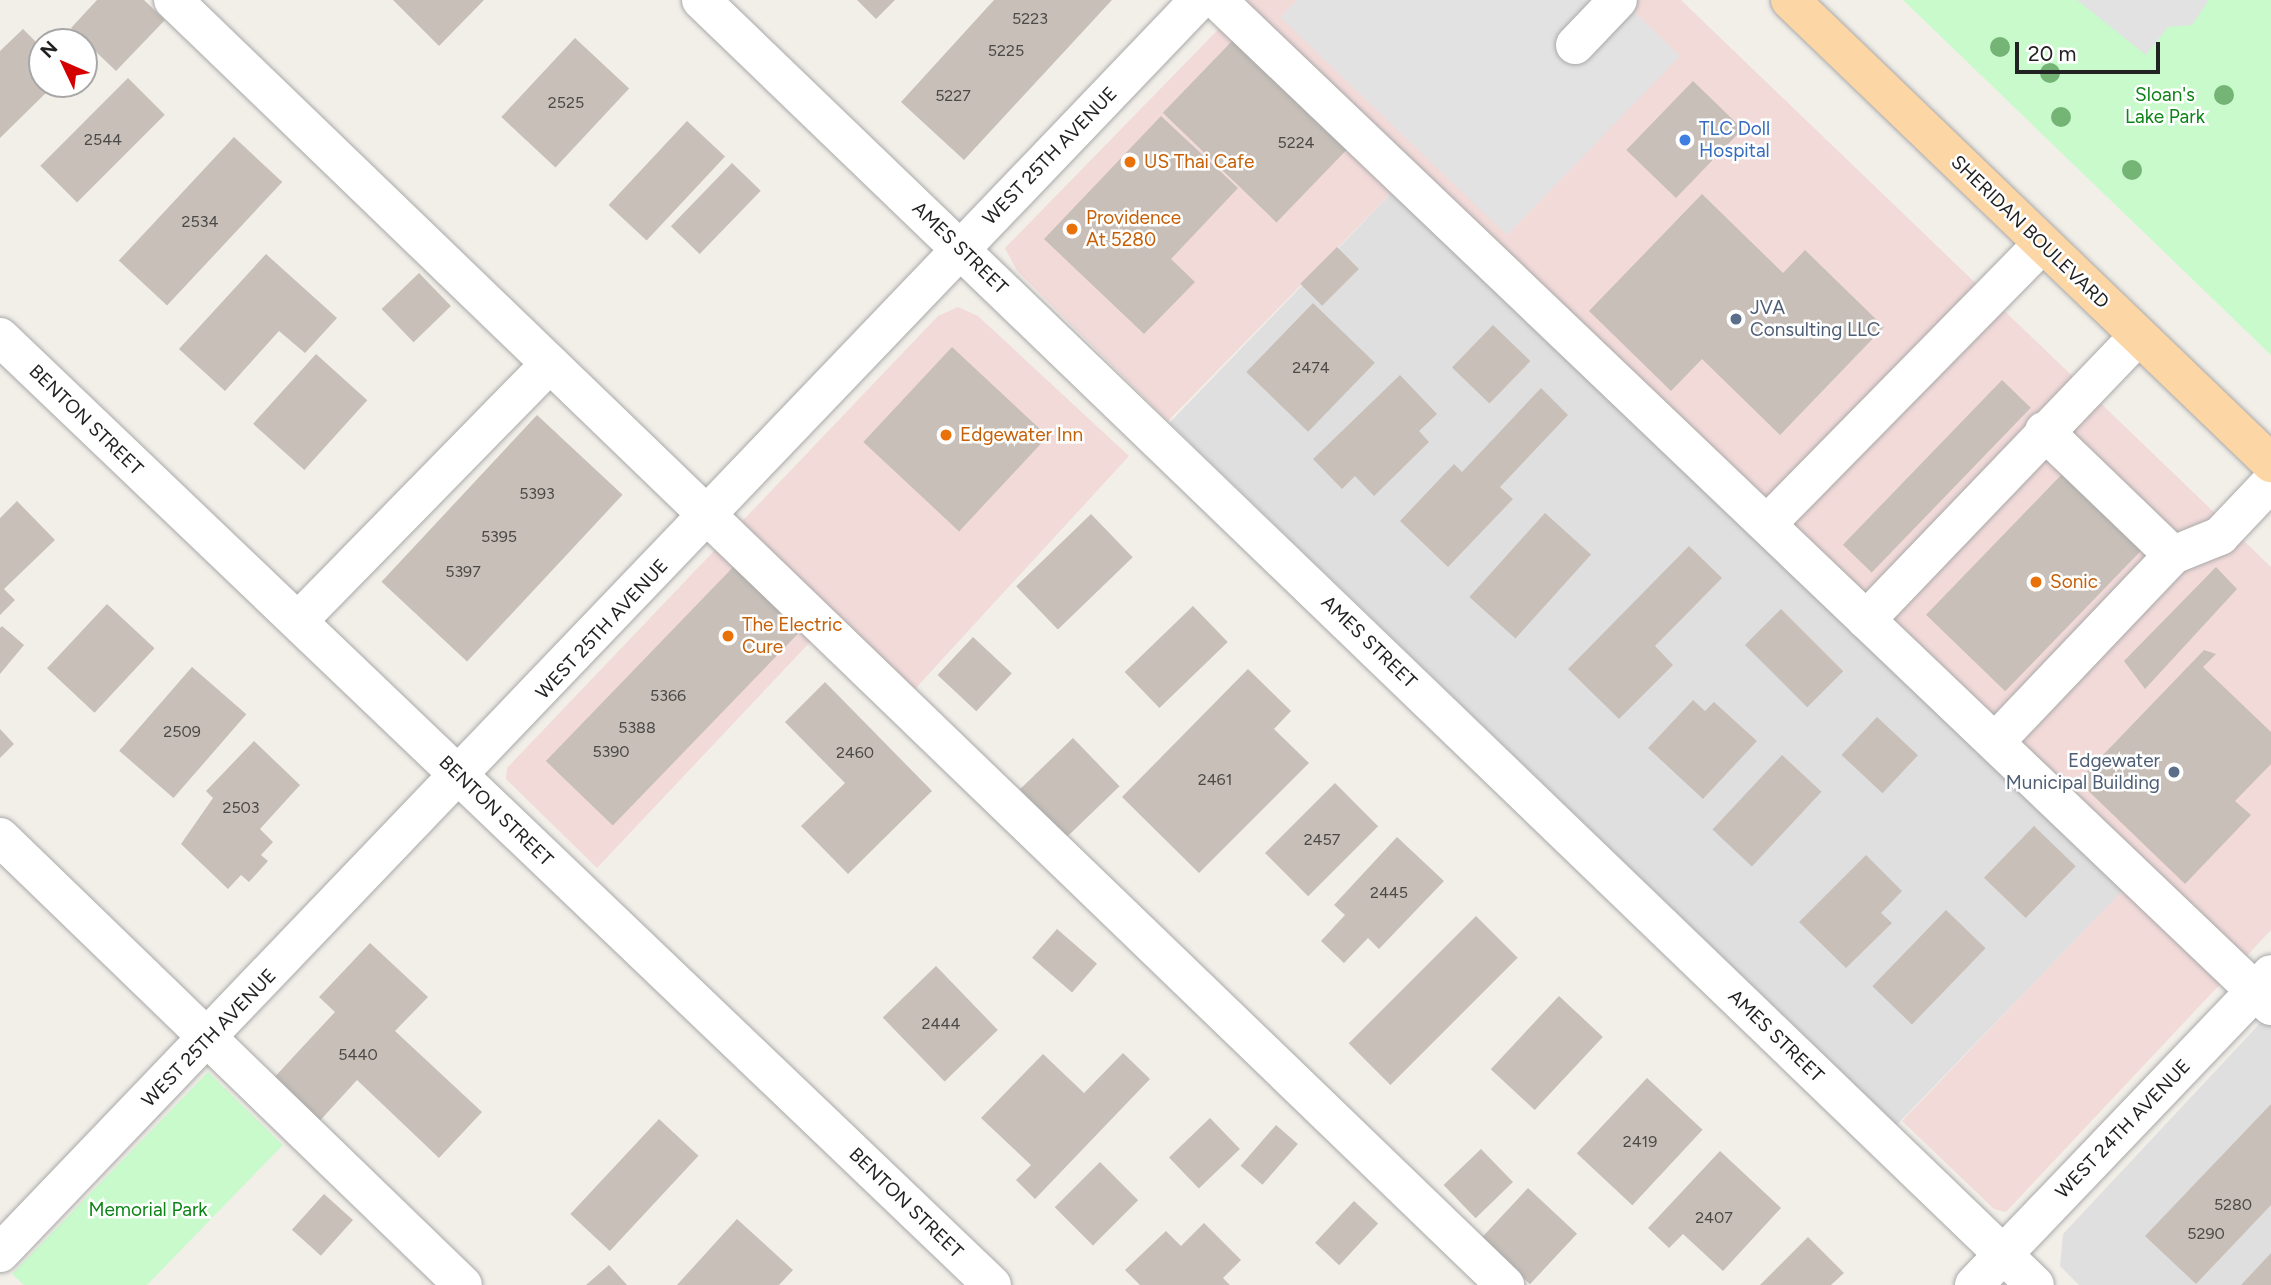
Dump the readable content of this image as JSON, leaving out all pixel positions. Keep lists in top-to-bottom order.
{
  "streets": {
    "main road": ["SHERIDAN BOULEVARD"],
    "street": [
      "WEST 25TH AVENUE",
      "AMES STREET",
      "BENTON STREET",
      "WEST 24TH AVENUE"
    ]
  },
  "crossings": [
    ["WEST 25TH AVENUE", "AMES STREET"],
    ["WEST 25TH AVENUE", "BENTON STREET"],
    ["AMES STREET", "WEST 24TH AVENUE"]
  ],
  "parks": ["Sloan's Lake Park", "Memorial Park"],
  "places": [
    "TLC Doll Hospital",
    "US Thai Cafe",
    "Providence At 5280",
    "JVA Consulting LLC",
    "Edgewater Inn",
    "Sonic",
    "The Electric Cure",
    "Edgewater Municipal Building"
  ],
  "house_numbers": [
    "5223",
    "5225",
    "5227",
    "2525",
    "2544",
    "5224",
    "2534",
    "2474",
    "5393",
    "5395",
    "5397",
    "5366",
    "5388",
    "2509",
    "5390",
    "2460",
    "2461",
    "2503",
    "2457",
    "2445",
    "2444",
    "5440",
    "2419",
    "5280",
    "2407",
    "5290"
  ],
  "scale_bar": "20 m",
  "north": "top left"
}
